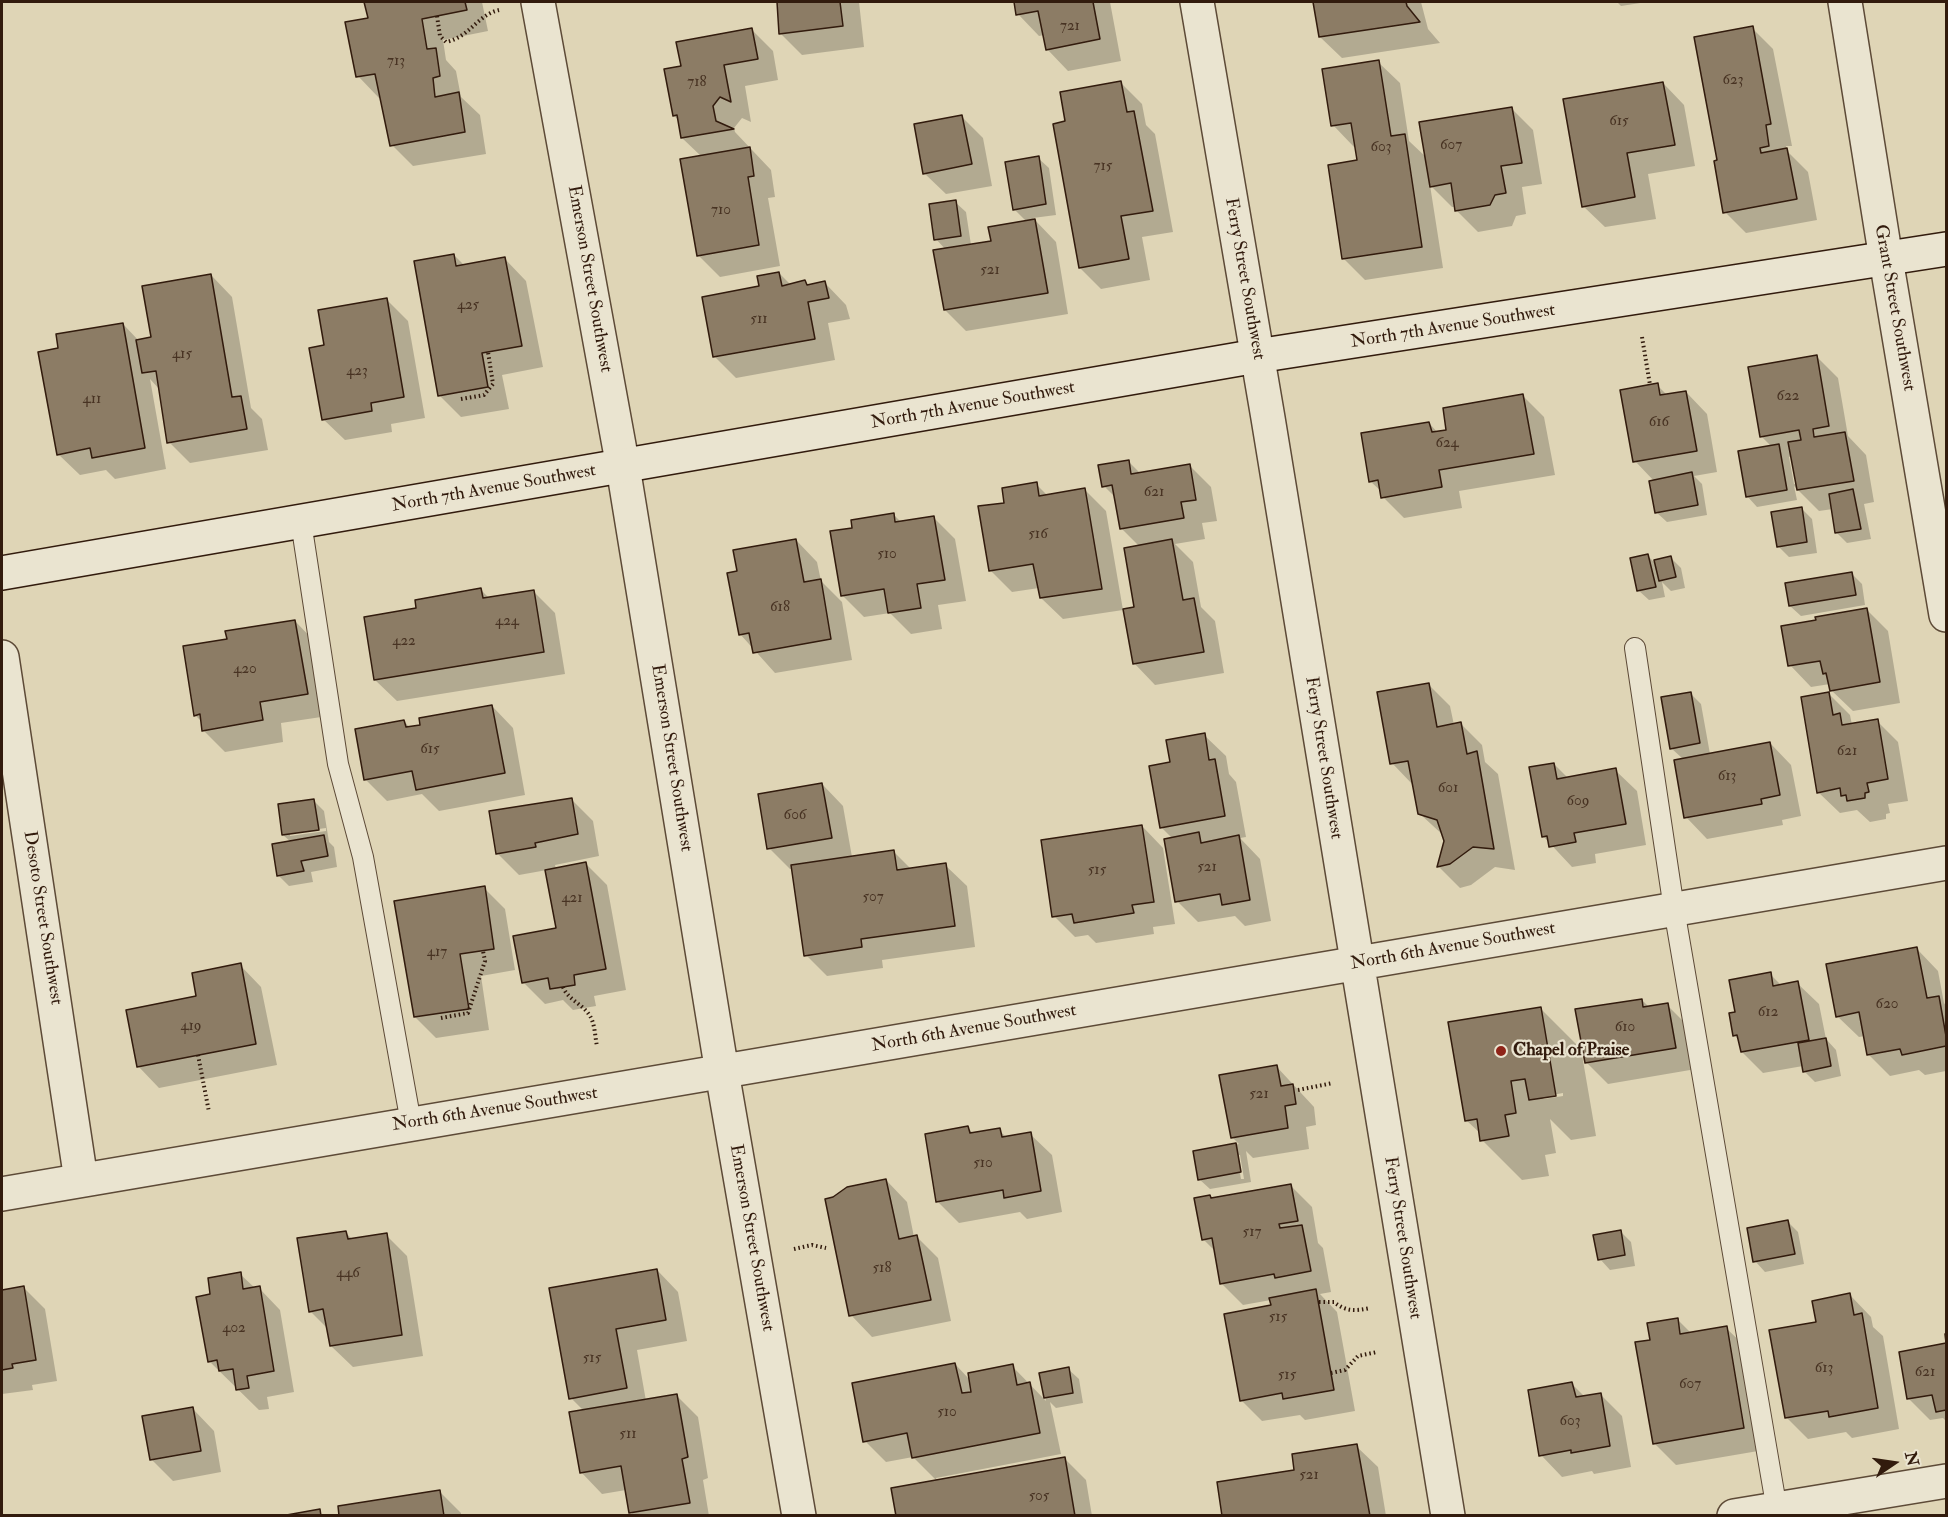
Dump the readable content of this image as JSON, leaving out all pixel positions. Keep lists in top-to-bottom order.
{
  "streets": {
    "street": [
      "Emerson Street Southwest",
      "Ferry Street Southwest",
      "Grant Street Southwest",
      "North 7th Avenue Southwest",
      "Desoto Street Southwest",
      "North 6th Avenue Southwest"
    ]
  },
  "crossings": [
    ["Emerson Street Southwest", "North 7th Avenue Southwest"],
    ["Emerson Street Southwest", "North 6th Avenue Southwest"],
    ["Ferry Street Southwest", "North 7th Avenue Southwest"],
    ["Ferry Street Southwest", "North 6th Avenue Southwest"],
    ["Grant Street Southwest", "North 7th Avenue Southwest"],
    ["Desoto Street Southwest", "North 6th Avenue Southwest"]
  ],
  "places": ["Chapel of Praise"],
  "house_numbers": [
    "721",
    "713",
    "623",
    "718",
    "615",
    "607",
    "603",
    "715",
    "710",
    "521",
    "425",
    "511",
    "415",
    "423",
    "622",
    "411",
    "616",
    "624",
    "621",
    "516",
    "510",
    "618",
    "424",
    "422",
    "420",
    "615",
    "621",
    "613",
    "601",
    "609",
    "606",
    "521",
    "515",
    "507",
    "421",
    "417",
    "620",
    "612",
    "419",
    "610",
    "521",
    "510",
    "517",
    "518",
    "446",
    "515",
    "402",
    "515",
    "613",
    "621",
    "515",
    "607",
    "510",
    "603",
    "511",
    "521",
    "505"
  ],
  "north": "right"
}
